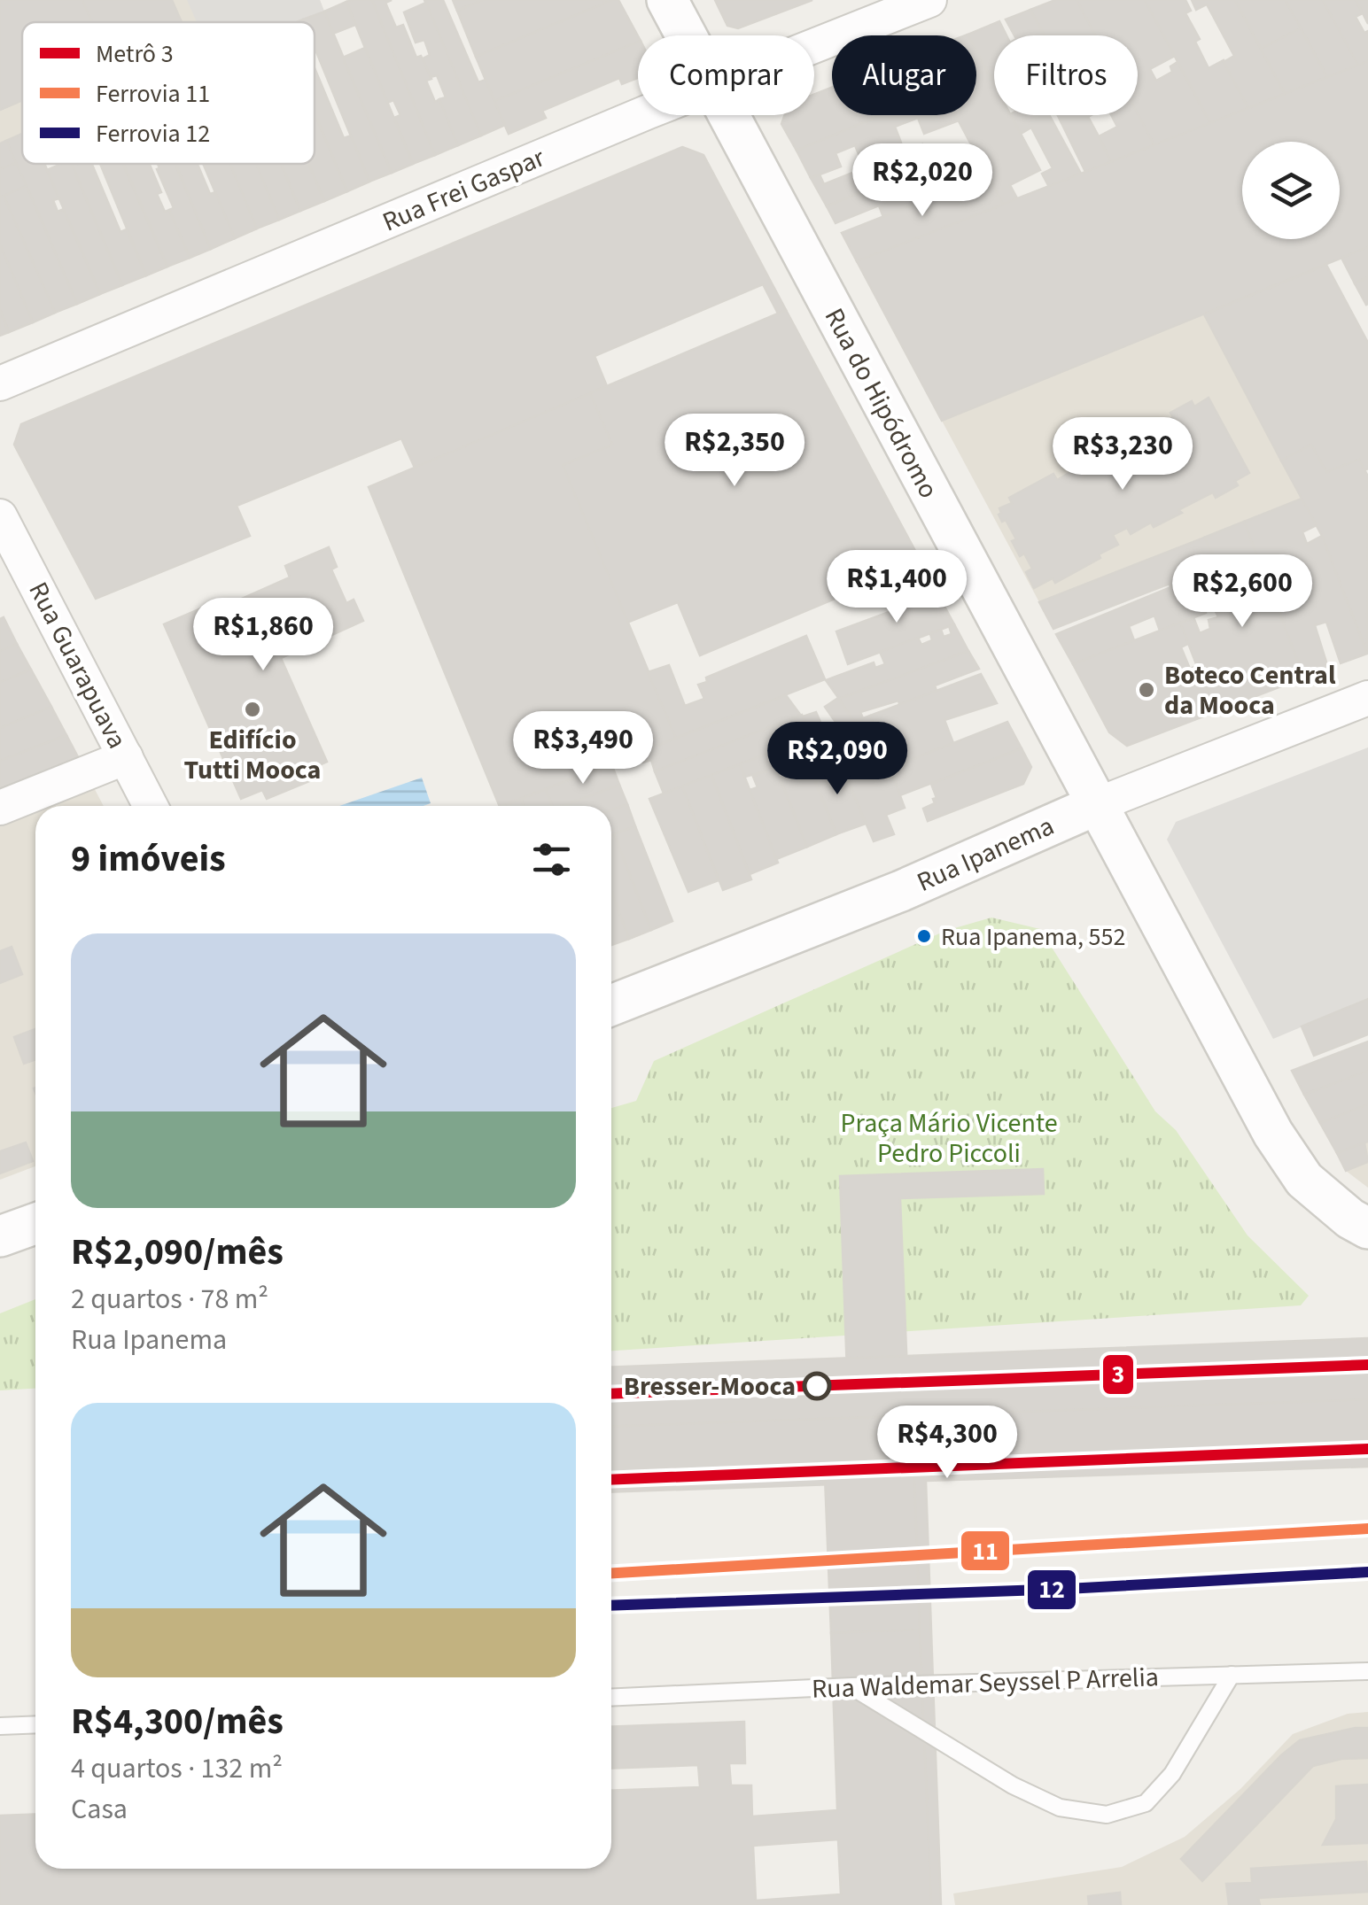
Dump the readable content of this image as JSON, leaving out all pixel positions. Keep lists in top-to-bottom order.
{
  "streets": {
    "street": [
      "Rua Frei Gaspar",
      "Rua do Hipódromo",
      "Rua Guarapuava",
      "Rua Ipanema"
    ],
    "lane": ["Rua Waldemar Seyssel P Arrelia"]
  },
  "crossings": [
    ["Rua do Hipódromo", "Rua Ipanema"]
  ],
  "parks": ["Praça Mário Vicente Pedro Piccoli"],
  "places": [
    "Boteco Central da Mooca",
    "Edifício Tutti Mooca",
    "Rua Ipanema, 552",
    "Bresser-Mooca"
  ],
  "lines": ["metro line 3", "rail line 11", "rail line 12"],
  "legend": ["Metrô 3", "Ferrovia 11", "Ferrovia 12"],
  "page": {
    "chip": ["Comprar", "Alugar", "Filtros"],
    "price": [
      "R$2,020",
      "R$2,350",
      "R$3,230",
      "R$1,400",
      "R$2,600",
      "R$1,860",
      "R$3,490",
      "R$2,090",
      "R$4,300"
    ],
    "heading": "9 imóveis",
    "list": [
      {
        "name": "R$2,090/mês",
        "note": "2 quartos · 78 m² · Rua Ipanema"
      },
      {
        "name": "R$4,300/mês",
        "note": "4 quartos · 132 m² · Casa"
      }
    ]
  }
}
